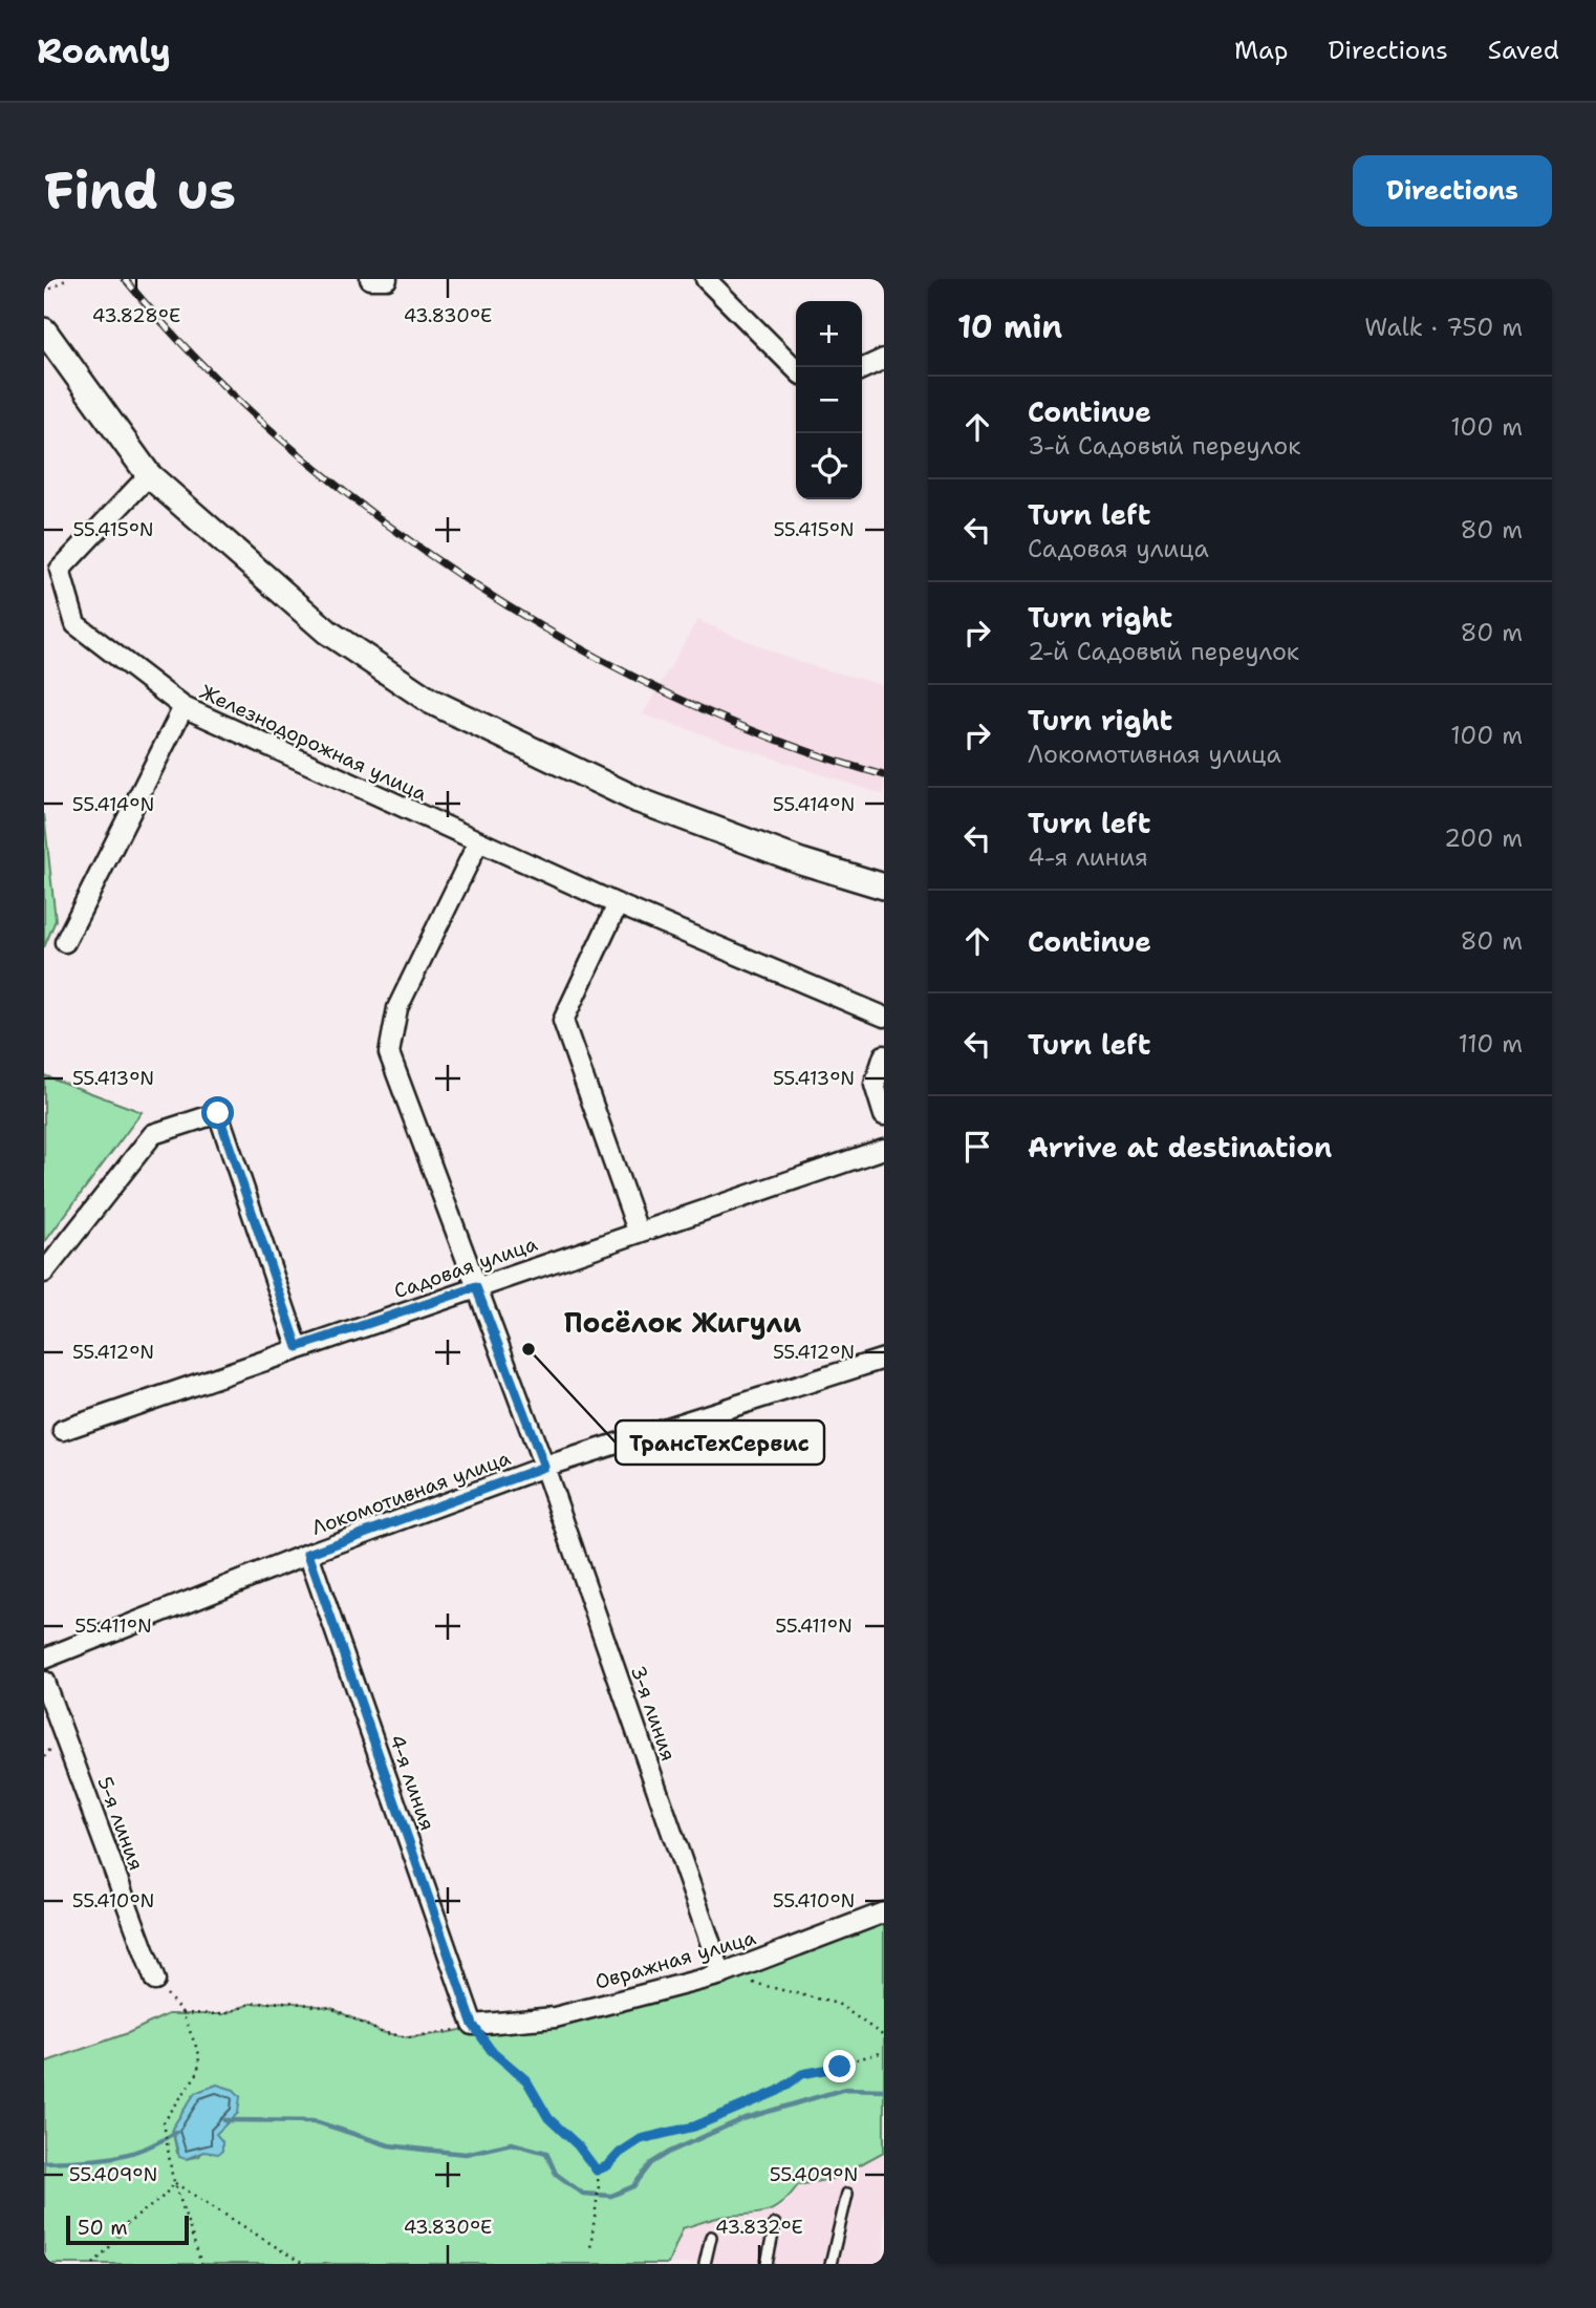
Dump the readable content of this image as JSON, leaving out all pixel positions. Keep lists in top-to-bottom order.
{
  "streets": {
    "street": [
      "Железнодорожная улица",
      "Садовая улица",
      "Локомотивная улица",
      "3-я линия",
      "4-я линия",
      "5-я линия",
      "Овражная улица"
    ]
  },
  "crossings": [
    ["Железнодорожная улица", "3-я линия"],
    ["Садовая улица", "3-я линия"],
    ["Локомотивная улица", "3-я линия"],
    ["Локомотивная улица", "4-я линия"],
    ["3-я линия", "Овражная улица"],
    ["4-я линия", "Овражная улица"]
  ],
  "districts": ["Посёлок Жигули"],
  "places": ["ТрансТехСервис"],
  "scale_bar": "50 m",
  "page": {
    "header": "Roamly",
    "nav": ["Map", "Directions", "Saved"],
    "buttons": "Directions",
    "title": "Find us",
    "heading": ["10 min", "Walk · 750 m"],
    "map_buttons": ["+", "−"],
    "list": [
      ["Continue", "3-й Садовый переулок", "100 m"],
      ["Turn left", "Садовая улица", "80 m"],
      ["Turn right", "2-й Садовый переулок", "80 m"],
      ["Turn right", "Локомотивная улица", "100 m"],
      ["Turn left", "4-я линия", "200 m"],
      ["Continue", "80 m"],
      ["Turn left", "110 m"],
      "Arrive at destination"
    ],
    "scale": "50 m"
  },
  "coordinates": [
    "43.828°E",
    "43.830°E",
    "55.415°N",
    "55.414°N",
    "55.413°N",
    "55.412°N",
    "55.411°N",
    "55.410°N",
    "55.409°N",
    "43.832°E"
  ]
}
